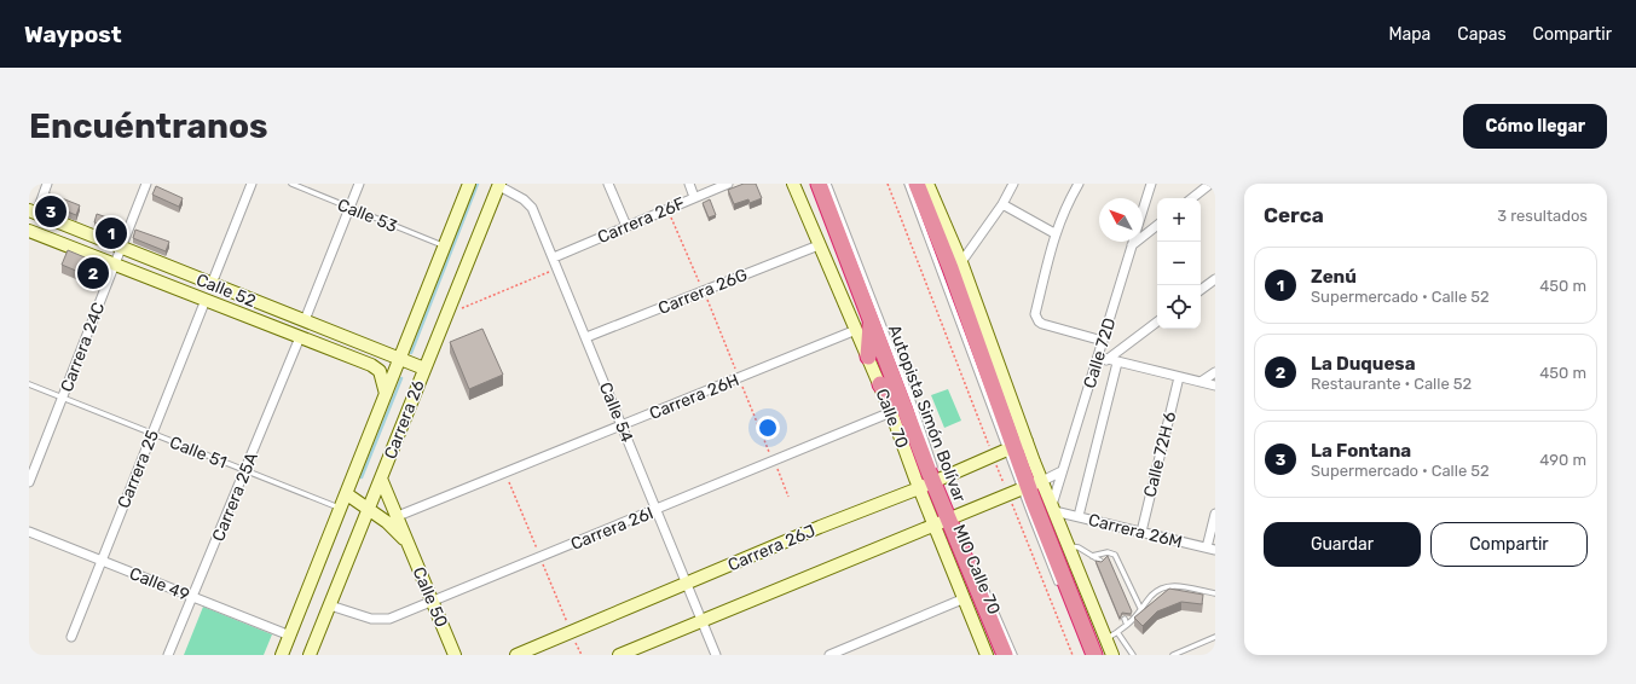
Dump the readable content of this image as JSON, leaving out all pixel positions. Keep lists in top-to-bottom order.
{
  "streets": {
    "highway": ["Autopista Simón Bolívar"],
    "street": [
      "Carrera 26F",
      "Calle 52",
      "Carrera 26G",
      "Carrera 24C",
      "Calle 72D",
      "Carrera 26H",
      "Calle 54",
      "Calle 70",
      "Carrera 26",
      "Calle 72H 6",
      "Carrera 25",
      "Carrera 25A",
      "Carrera 26I",
      "Carrera 26M",
      "Carrera 26J",
      "Calle 49",
      "Calle 50"
    ],
    "lane": ["Calle 53", "Calle 51", "MIO Calle 70"]
  },
  "crossings": [
    ["Calle 53", "Carrera 26"],
    ["Carrera 26F", "Calle 54"],
    ["Calle 52", "Carrera 24C"],
    ["Calle 52", "Carrera 26"],
    ["Calle 52", "Carrera 25"],
    ["Calle 52", "Carrera 25A"],
    ["Carrera 26G", "Calle 54"],
    ["Carrera 26G", "Calle 70"],
    ["Carrera 24C", "Calle 51"],
    ["Calle 72D", "Carrera 26M"],
    ["Carrera 26H", "Calle 54"],
    ["Carrera 26H", "Calle 70"],
    ["Carrera 26H", "Calle 50"],
    ["Calle 54", "Carrera 26"],
    ["Calle 54", "Carrera 26I"],
    ["Calle 54", "Carrera 26J"],
    ["Autopista Simón Bolívar", "Carrera 26I"],
    ["Autopista Simón Bolívar", "Carrera 26J"],
    ["Carrera 26", "Calle 51"],
    ["Carrera 26", "Carrera 26I"],
    ["Carrera 26", "Calle 49"],
    ["Carrera 26", "Calle 50"],
    ["Calle 51", "Carrera 25"],
    ["Calle 51", "Carrera 25A"],
    ["Calle 72H 6", "Carrera 26M"],
    ["Carrera 25", "Calle 49"],
    ["Carrera 25A", "Calle 49"],
    ["Carrera 26I", "Calle 50"]
  ],
  "north": "top left",
  "page": {
    "header": "Waypost",
    "nav": ["Mapa", "Capas", "Compartir"],
    "buttons": [
      "Cómo llegar",
      ["Guardar", "Compartir"]
    ],
    "title": "Encuéntranos",
    "heading": ["Cerca", "3 resultados"],
    "pins": ["3", "1", "2"],
    "map_buttons": ["+", "−"],
    "list": [
      {
        "mark": "1",
        "name": "Zenú",
        "note": "Supermercado · Calle 52",
        "value": "450 m"
      },
      {
        "mark": "2",
        "name": "La Duquesa",
        "note": "Restaurante · Calle 52",
        "value": "450 m"
      },
      {
        "mark": "3",
        "name": "La Fontana",
        "note": "Supermercado · Calle 52",
        "value": "490 m"
      }
    ]
  }
}
